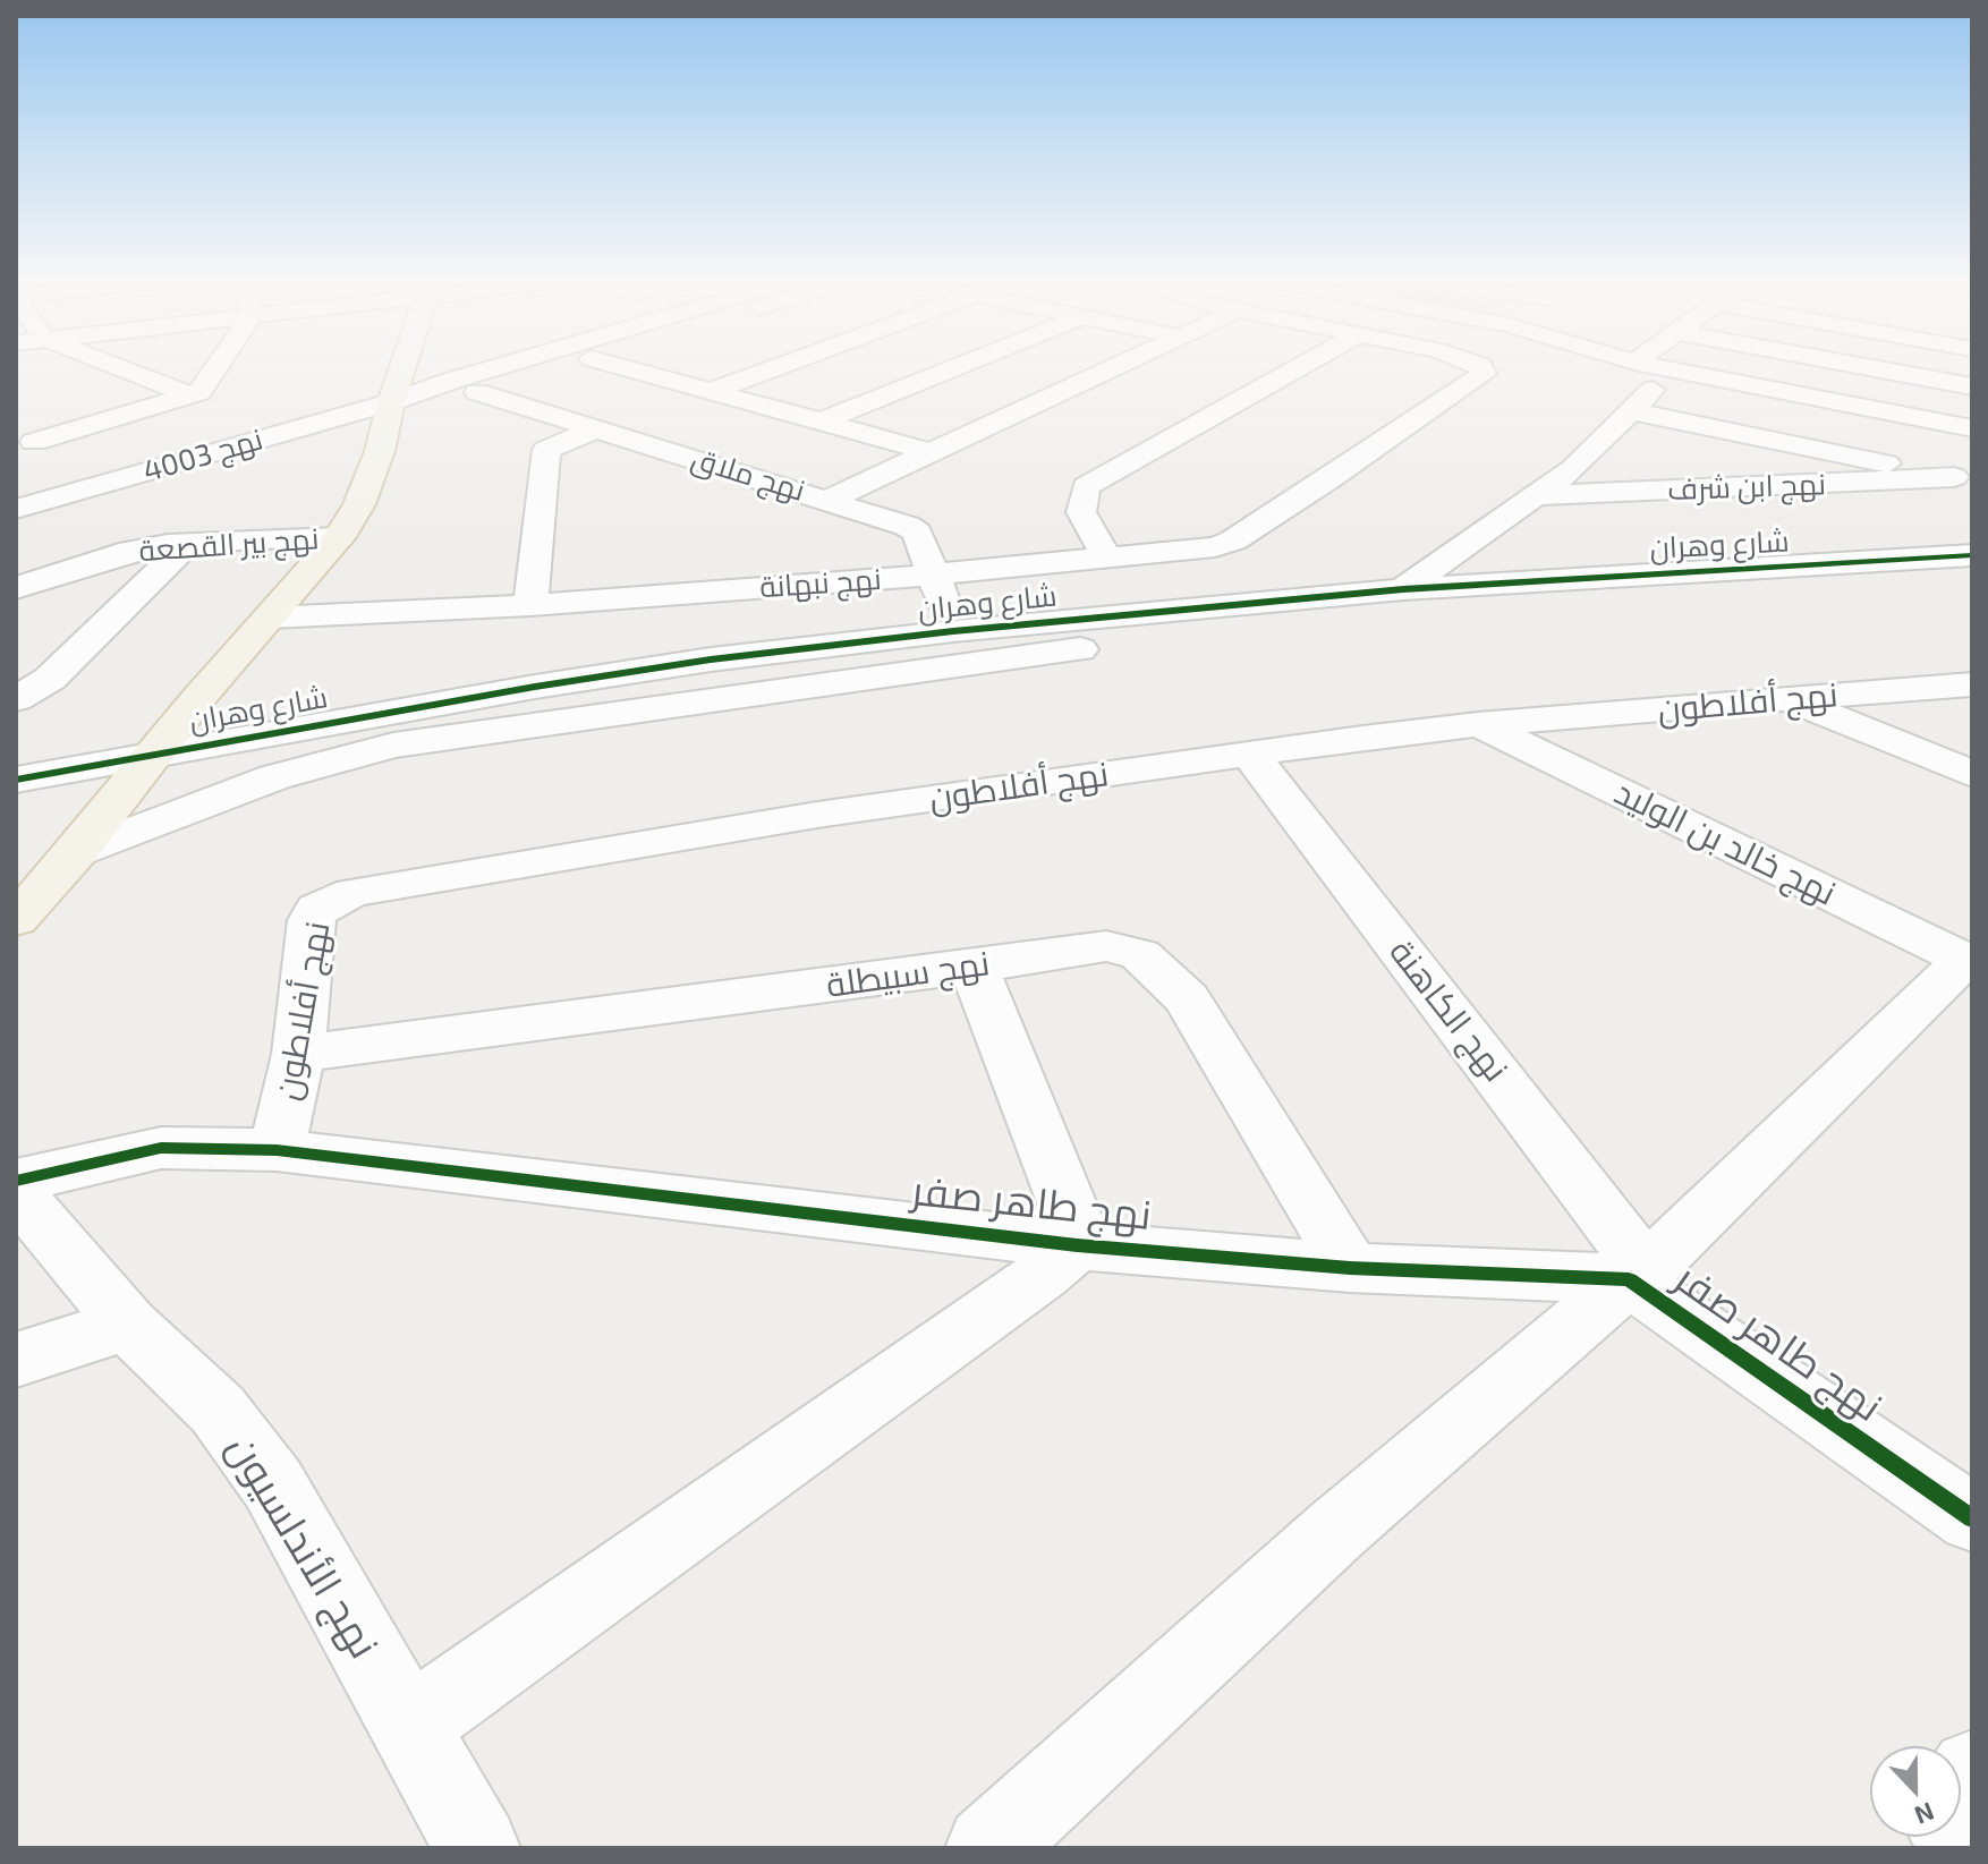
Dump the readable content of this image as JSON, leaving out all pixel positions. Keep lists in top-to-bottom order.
{
  "streets": {
    "street": [
      "نهج 4003",
      "نهج ملاق",
      "نهج ابن شرف",
      "نهج بير القصعة",
      "شارع وهران",
      "نهج نبهانة",
      "نهج أفلاطون",
      "نهج خالد بن الوليد",
      "نهج سبيطلة",
      "نهج الكاهنة",
      "نهج طاهر صفر",
      "نهج الأندلسيون"
    ]
  },
  "crossings": [
    ["نهج ملاق", "شارع وهران"],
    ["نهج ملاق", "نهج نبهانة"],
    ["نهج أفلاطون", "نهج خالد بن الوليد"],
    ["نهج أفلاطون", "نهج سبيطلة"],
    ["نهج أفلاطون", "نهج الكاهنة"],
    ["نهج أفلاطون", "نهج طاهر صفر"],
    ["نهج سبيطلة", "نهج طاهر صفر"],
    ["نهج الكاهنة", "نهج طاهر صفر"]
  ],
  "north": "bottom"
}
